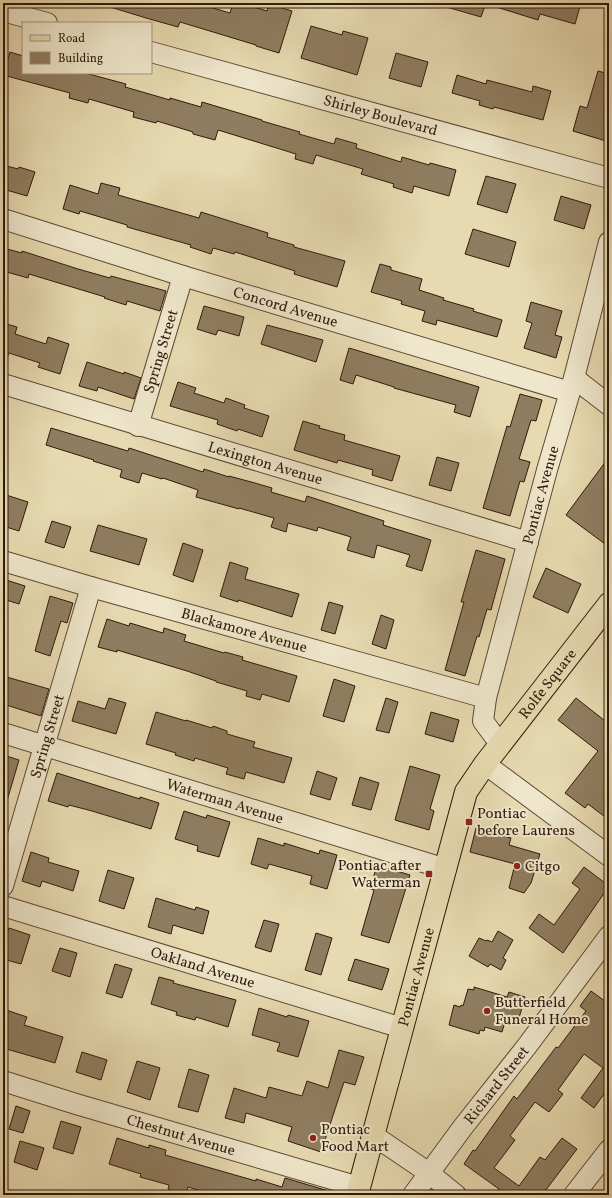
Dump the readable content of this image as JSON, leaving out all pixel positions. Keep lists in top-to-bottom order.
{
  "streets": {
    "main road": ["Pontiac Avenue", "Rolfe Square"],
    "street": [
      "Shirley Boulevard",
      "Concord Avenue",
      "Spring Street",
      "Lexington Avenue",
      "Blackamore Avenue",
      "Waterman Avenue",
      "Oakland Avenue",
      "Richard Street",
      "Chestnut Avenue"
    ]
  },
  "crossings": [
    ["Concord Avenue", "Spring Street"],
    ["Concord Avenue", "Pontiac Avenue"],
    ["Spring Street", "Lexington Avenue"],
    ["Spring Street", "Blackamore Avenue"],
    ["Spring Street", "Waterman Avenue"],
    ["Lexington Avenue", "Pontiac Avenue"],
    ["Pontiac Avenue", "Blackamore Avenue"],
    ["Pontiac Avenue", "Rolfe Square"],
    ["Pontiac Avenue", "Waterman Avenue"],
    ["Pontiac Avenue", "Oakland Avenue"],
    ["Pontiac Avenue", "Chestnut Avenue"]
  ],
  "places": {
    "transit": ["Pontiac before Laurens", "Pontiac after Waterman"],
    "other": ["Citgo", "Butterfield Funeral Home", "Pontiac Food Mart"]
  },
  "legend": ["Road", "Building"]
}
